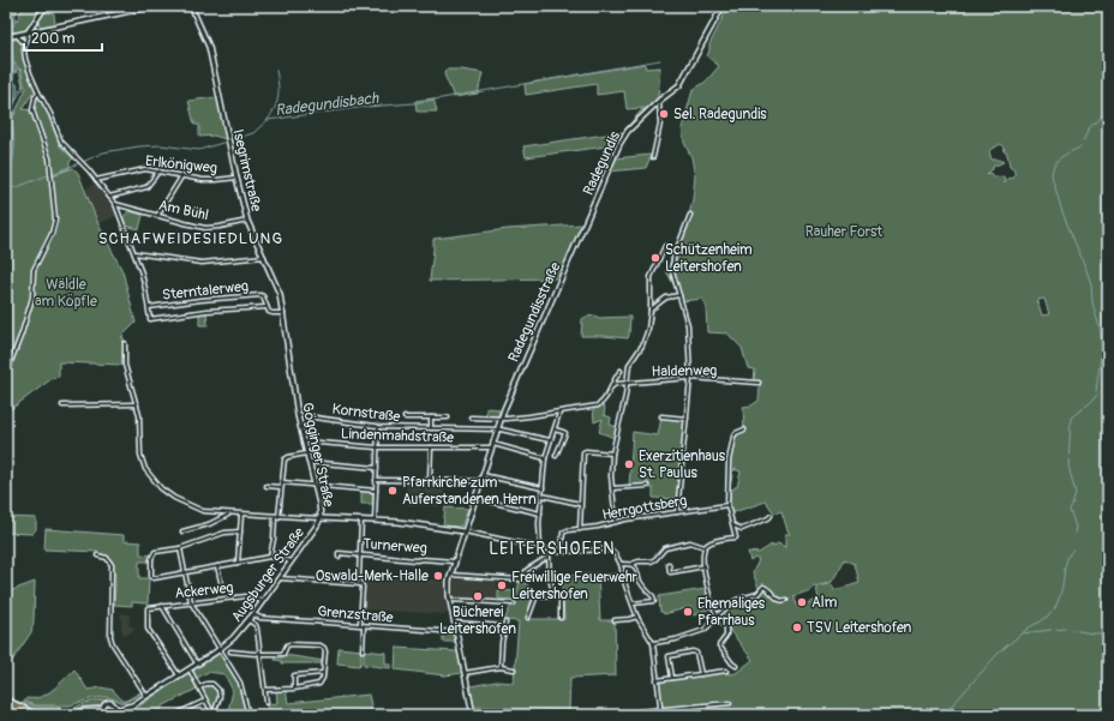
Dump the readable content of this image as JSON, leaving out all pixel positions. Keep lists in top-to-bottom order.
{
  "streets": {
    "street": [
      "Radegundis",
      "Erlkönigweg",
      "Isegrimstraße",
      "Am Bühl",
      "Sterntalerweg",
      "Radegundisstraße",
      "Haldenweg",
      "Kornstraße",
      "Lindenmahdstraße",
      "Gögginger Straße",
      "Herrgottsberg",
      "Turnerweg",
      "Augsburger Straße",
      "Ackerweg",
      "Grenzstraße"
    ]
  },
  "crossings": [
    ["Radegundis", "Radegundisstraße"],
    ["Erlkönigweg", "Isegrimstraße"],
    ["Isegrimstraße", "Am Bühl"],
    ["Isegrimstraße", "Sterntalerweg"],
    ["Isegrimstraße", "Gögginger Straße"],
    ["Radegundisstraße", "Kornstraße"],
    ["Radegundisstraße", "Lindenmahdstraße"],
    ["Radegundisstraße", "Turnerweg"],
    ["Kornstraße", "Gögginger Straße"],
    ["Lindenmahdstraße", "Gögginger Straße"],
    ["Gögginger Straße", "Augsburger Straße"],
    ["Augsburger Straße", "Ackerweg"],
    ["Augsburger Straße", "Grenzstraße"]
  ],
  "districts": ["SCHAFWEIDESIEDLUNG", "LEITERSHOFEN"],
  "water": ["Radegundisbach"],
  "parks": ["Rauher Forst", "Wäldle am Köpfle"],
  "places": [
    "Sel. Radegundis",
    "Schützenheim Leitershofen",
    "Exerzitienhaus St. Paulus",
    "Pfarrkirche zum Auferstandenen Herrn",
    "Oswald-Merk-Halle",
    "Freiwillige Feuerwehr Leitershofen",
    "Bücherei Leitershofen",
    "Alm",
    "Ehemaliges Pfarrhaus",
    "TSV Leitershofen"
  ],
  "scale_bar": "200 m"
}
